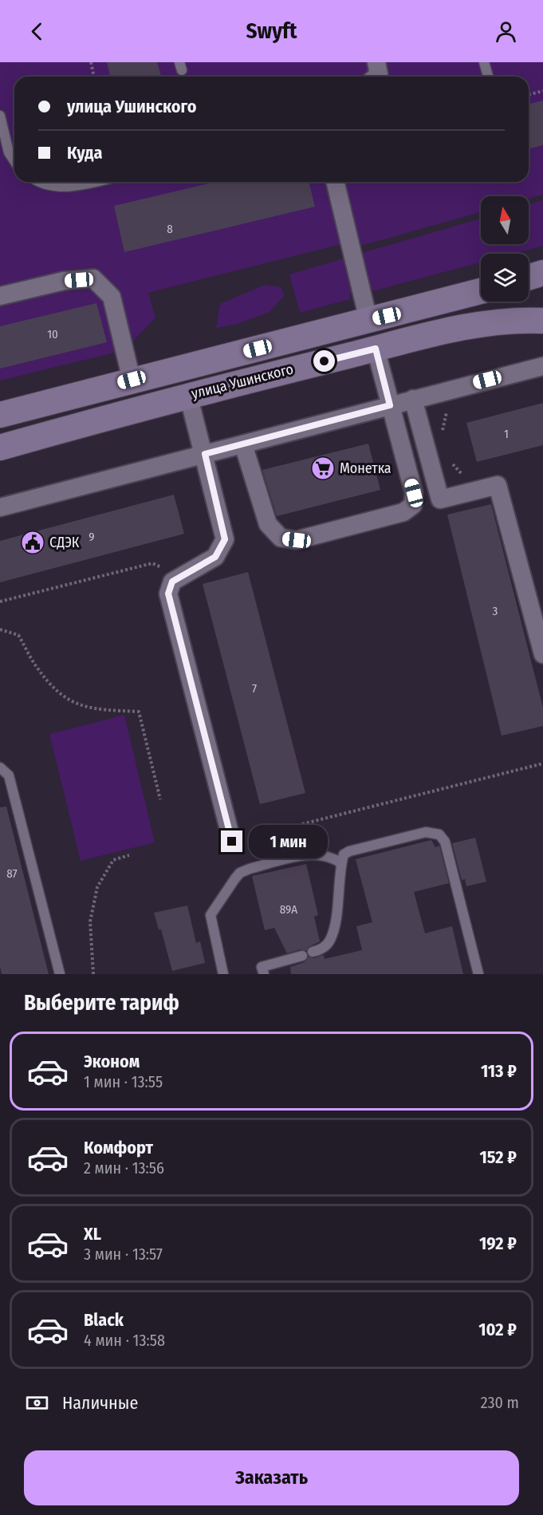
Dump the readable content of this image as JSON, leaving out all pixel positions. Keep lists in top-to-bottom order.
{
  "streets": {
    "main road": ["улица Ушинского"]
  },
  "places": {
    "supermarket": ["Монетка"],
    "public building": ["СДЭК"]
  },
  "house_numbers": [
    "8",
    "10",
    "1",
    "9",
    "3",
    "7",
    "87",
    "89А"
  ],
  "north": "top",
  "page": {
    "header": "Swyft",
    "banner": ["улица Ушинского", "Куда"],
    "bubble": "1 мин",
    "heading": "Выберите тариф",
    "list": [
      {
        "name": "Эконом",
        "note": "1 мин · 13:55",
        "value": "113 ₽"
      },
      {
        "name": "Комфорт",
        "note": "2 мин · 13:56",
        "value": "152 ₽"
      },
      {
        "name": "XL",
        "note": "3 мин · 13:57",
        "value": "192 ₽"
      },
      {
        "name": "Black",
        "note": "4 мин · 13:58",
        "value": "102 ₽"
      }
    ],
    "pay": ["Наличные", "230 m"],
    "buttons": "Заказать"
  }
}
